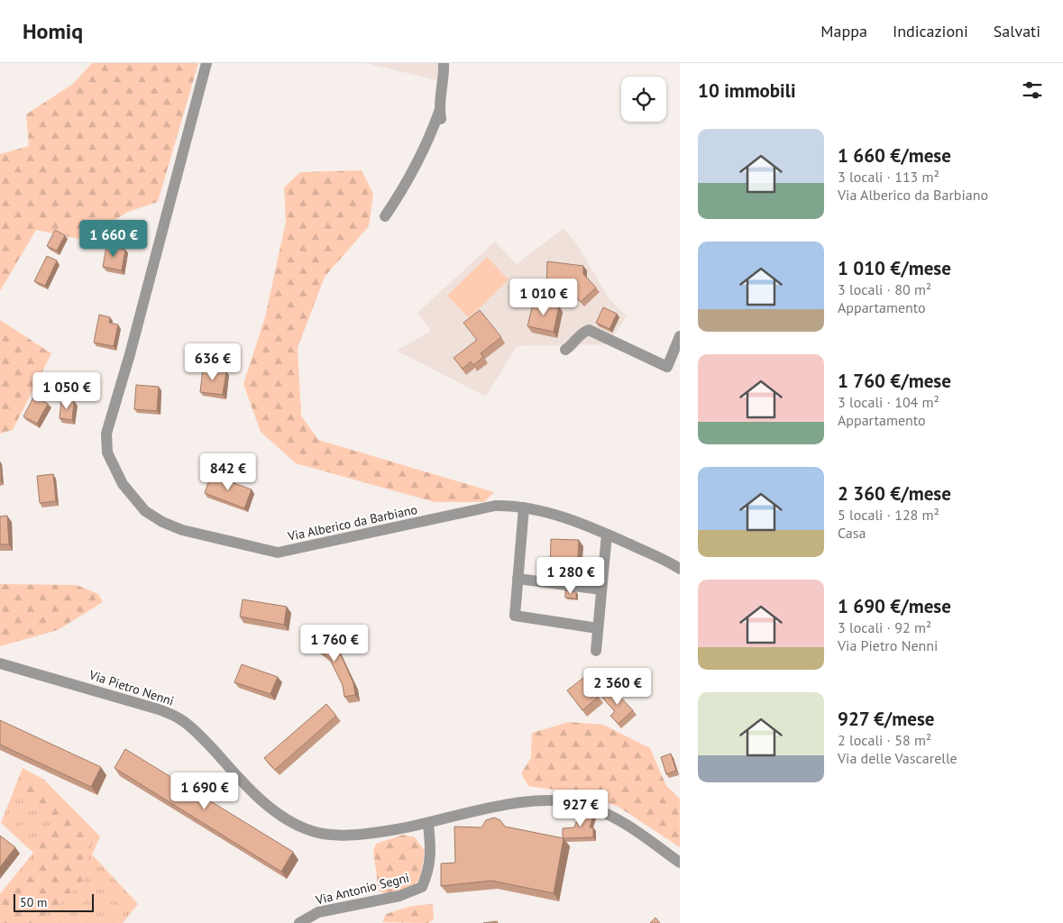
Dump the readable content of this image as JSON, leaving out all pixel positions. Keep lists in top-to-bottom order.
{
  "streets": {
    "street": ["Via Alberico da Barbiano", "Via Pietro Nenni", "Via Antonio Segni"]
  },
  "crossings": [
    ["Via Pietro Nenni", "Via Antonio Segni"]
  ],
  "scale_bar": "50 m",
  "page": {
    "header": "Homiq",
    "nav": ["Mappa", "Indicazioni", "Salvati"],
    "heading": "10 immobili",
    "list": [
      {
        "name": "1 660 €/mese",
        "note": "3 locali · 113 m² · Via Alberico da Barbiano"
      },
      {
        "name": "1 010 €/mese",
        "note": "3 locali · 80 m² · Appartamento"
      },
      {
        "name": "1 760 €/mese",
        "note": "3 locali · 104 m² · Appartamento"
      },
      {
        "name": "2 360 €/mese",
        "note": "5 locali · 128 m² · Casa"
      },
      {
        "name": "1 690 €/mese",
        "note": "3 locali · 92 m² · Via Pietro Nenni"
      },
      {
        "name": "927 €/mese",
        "note": "2 locali · 58 m² · Via delle Vascarelle"
      }
    ],
    "price": [
      "1 660 €",
      "1 010 €",
      "636 €",
      "1 050 €",
      "842 €",
      "1 280 €",
      "1 760 €",
      "2 360 €",
      "1 690 €",
      "927 €"
    ],
    "scale": "50 m"
  }
}
